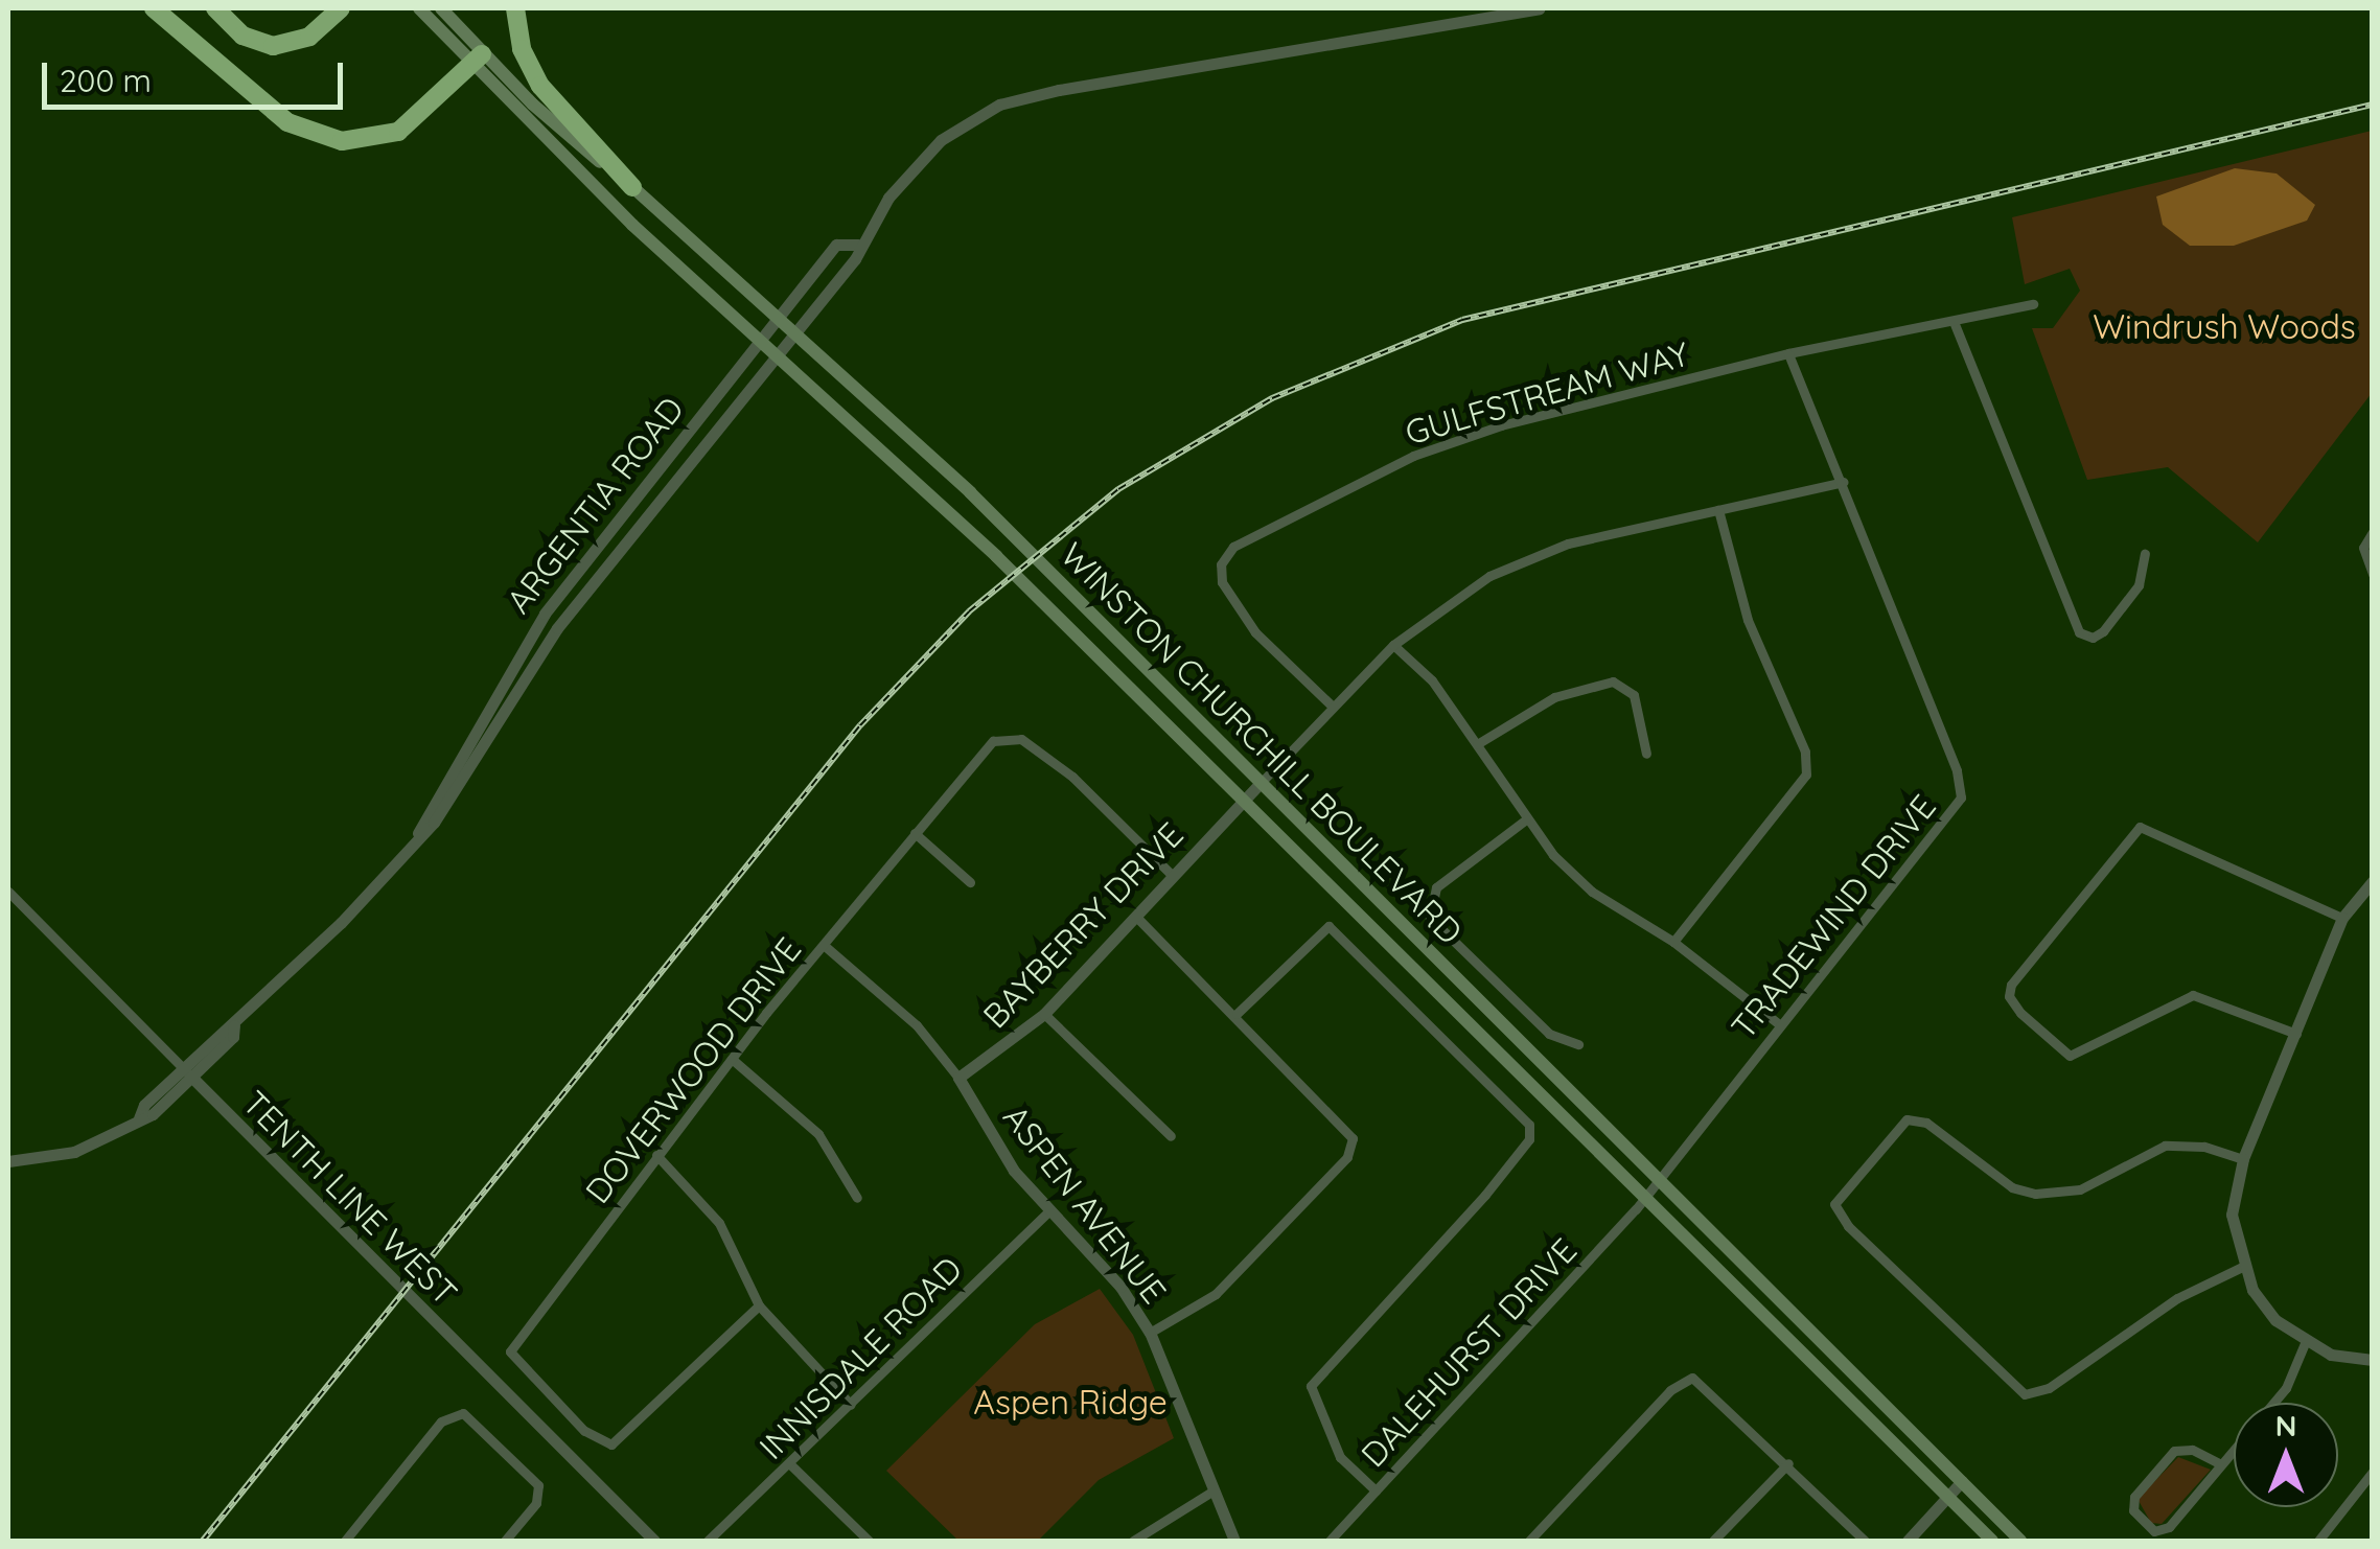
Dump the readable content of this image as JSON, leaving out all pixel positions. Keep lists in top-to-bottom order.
{
  "streets": {
    "main road": ["WINSTON CHURCHILL BOULEVARD"],
    "street": [
      "GULFSTREAM WAY",
      "ARGENTIA ROAD",
      "TRADEWIND DRIVE",
      "BAYBERRY DRIVE",
      "DOVERWOOD DRIVE",
      "TENTH LINE WEST",
      "ASPEN AVENUE",
      "DALEHURST DRIVE",
      "INNISDALE ROAD"
    ]
  },
  "crossings": [
    ["GULFSTREAM WAY", "TRADEWIND DRIVE"],
    ["ARGENTIA ROAD", "WINSTON CHURCHILL BOULEVARD"],
    ["ARGENTIA ROAD", "TENTH LINE WEST"],
    ["WINSTON CHURCHILL BOULEVARD", "TRADEWIND DRIVE"],
    ["WINSTON CHURCHILL BOULEVARD", "BAYBERRY DRIVE"],
    ["WINSTON CHURCHILL BOULEVARD", "DALEHURST DRIVE"],
    ["TRADEWIND DRIVE", "DALEHURST DRIVE"],
    ["BAYBERRY DRIVE", "DOVERWOOD DRIVE"],
    ["BAYBERRY DRIVE", "ASPEN AVENUE"],
    ["DOVERWOOD DRIVE", "ASPEN AVENUE"],
    ["ASPEN AVENUE", "INNISDALE ROAD"]
  ],
  "parks": ["Windrush Woods", "Aspen Ridge"],
  "scale_bar": "200 m",
  "north": "top"
}
